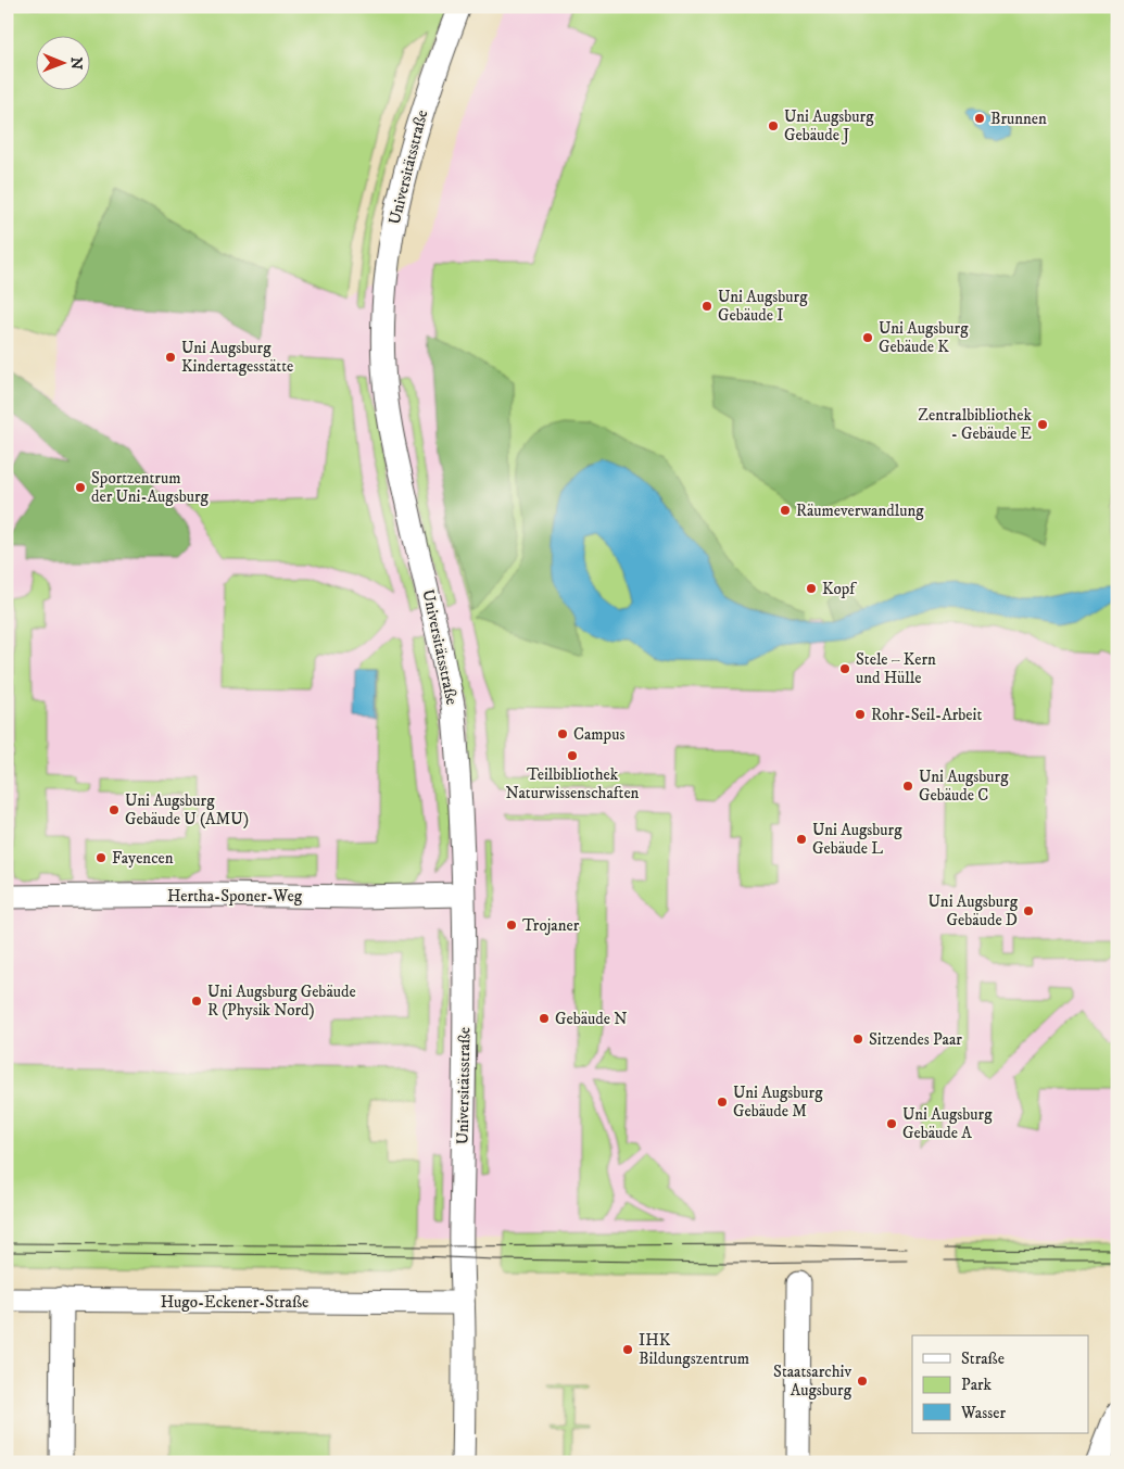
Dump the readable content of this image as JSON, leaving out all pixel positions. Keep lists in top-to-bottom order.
{
  "streets": {
    "street": ["Universitätsstraße", "Hertha-Sponer-Weg", "Hugo-Eckener-Straße"]
  },
  "crossings": [
    ["Universitätsstraße", "Hertha-Sponer-Weg"],
    ["Universitätsstraße", "Hugo-Eckener-Straße"]
  ],
  "places": [
    "Brunnen",
    "Uni Augsburg Gebäude J",
    "Uni Augsburg Gebäude I",
    "Uni Augsburg Gebäude K",
    "Uni Augsburg Kindertagesstätte",
    "Zentralbibliothek - Gebäude E",
    "Sportzentrum der Uni-Augsburg",
    "Räumeverwandlung",
    "Kopf",
    "Stele – Kern und Hülle",
    "Rohr-Seil-Arbeit",
    "Campus",
    "Teilbibliothek Naturwissenschaften",
    "Uni Augsburg Gebäude C",
    "Uni Augsburg Gebäude U (AMU)",
    "Uni Augsburg Gebäude L",
    "Fayencen",
    "Uni Augsburg Gebäude D",
    "Trojaner",
    "Uni Augsburg Gebäude R (Physik Nord)",
    "Gebäude N",
    "Sitzendes Paar",
    "Uni Augsburg Gebäude M",
    "Uni Augsburg Gebäude A",
    "IHK Bildungszentrum",
    "Staatsarchiv Augsburg"
  ],
  "legend": ["Straße", "Park", "Wasser"],
  "north": "right"
}
